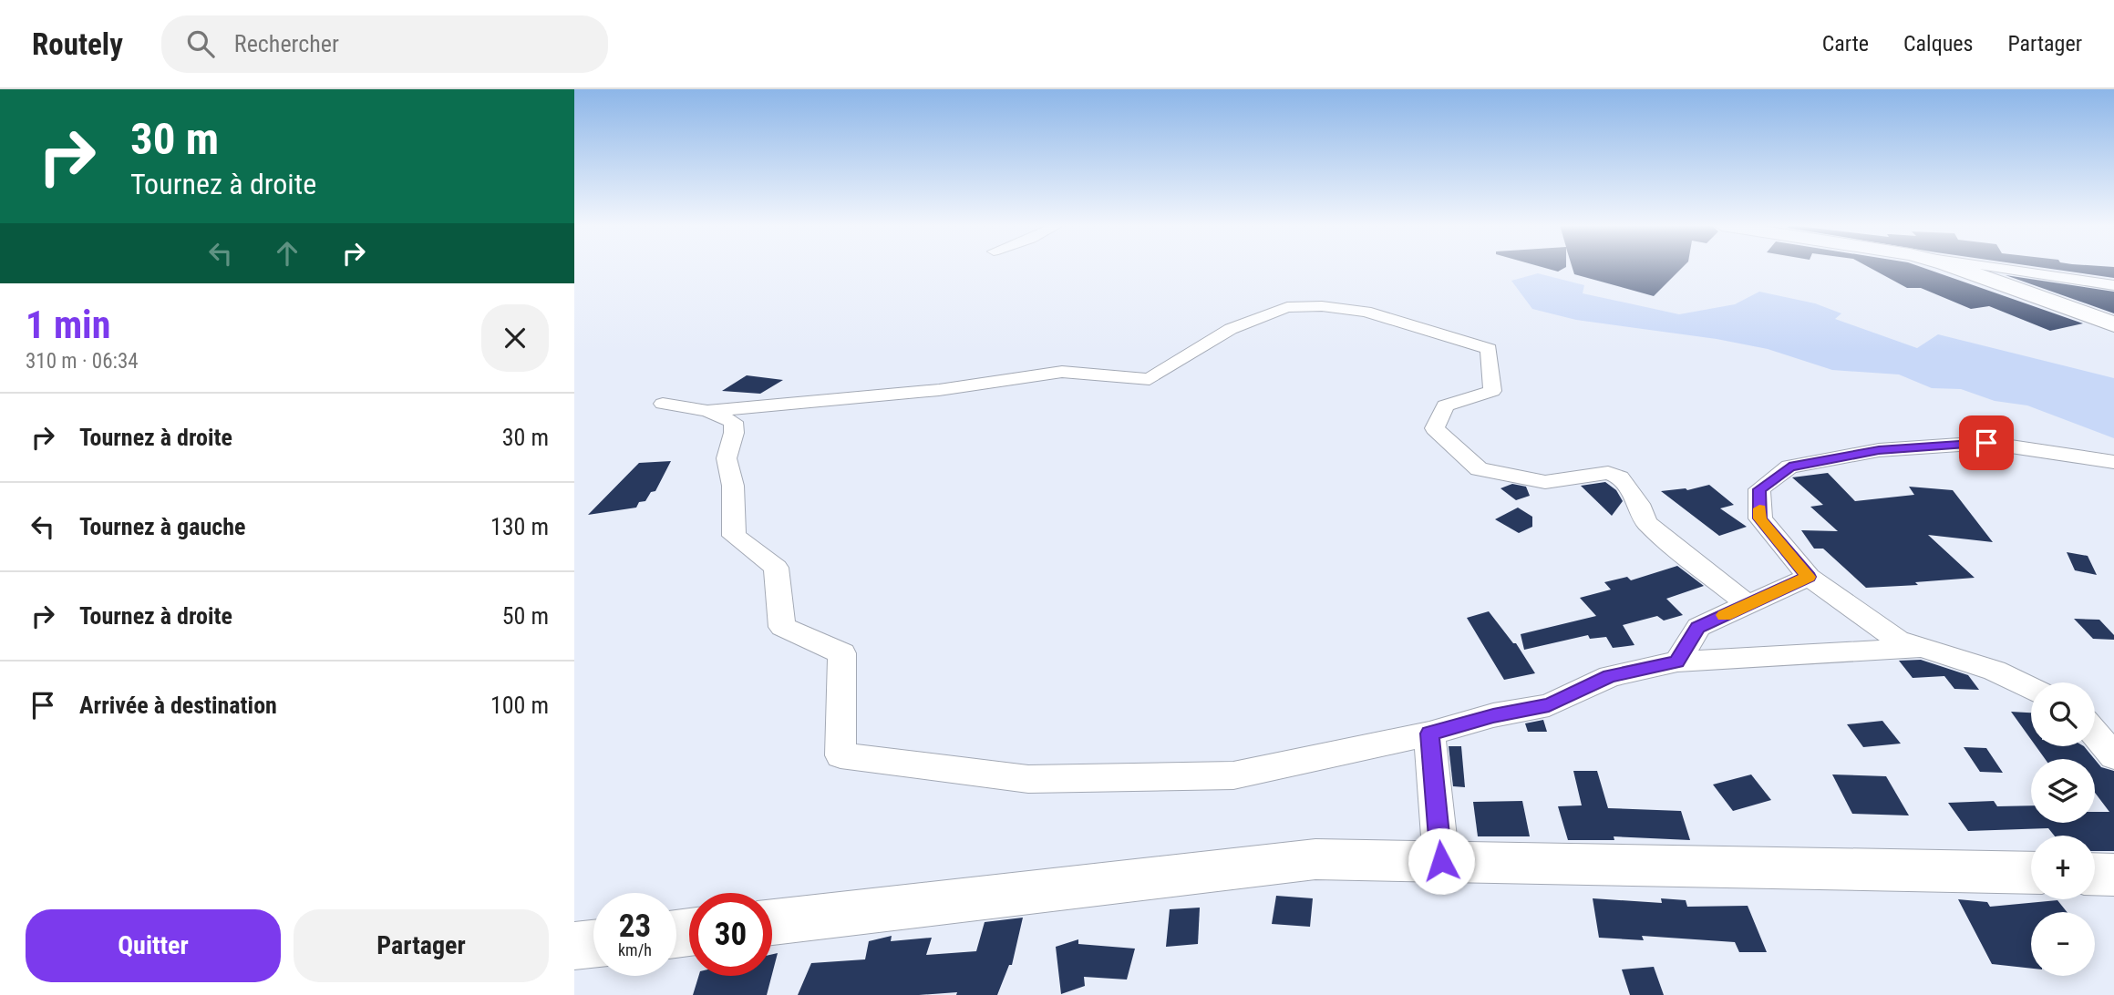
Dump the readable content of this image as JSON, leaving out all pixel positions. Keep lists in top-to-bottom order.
{
  "page": {
    "header": "Routely",
    "search": "Rechercher",
    "nav": ["Carte", "Calques", "Partager"],
    "turn": ["30 m", "Tournez à droite"],
    "heading": ["1 min", "310 m · 06:34"],
    "list": [
      {
        "name": "Tournez à droite",
        "value": "30 m"
      },
      {
        "name": "Tournez à gauche",
        "value": "130 m"
      },
      {
        "name": "Tournez à droite",
        "value": "50 m"
      },
      {
        "name": "Arrivée à destination",
        "value": "100 m"
      }
    ],
    "map_buttons": ["+", "−"],
    "speed": "23 km/h",
    "limit": "30",
    "buttons": ["Quitter", "Partager"]
  }
}
